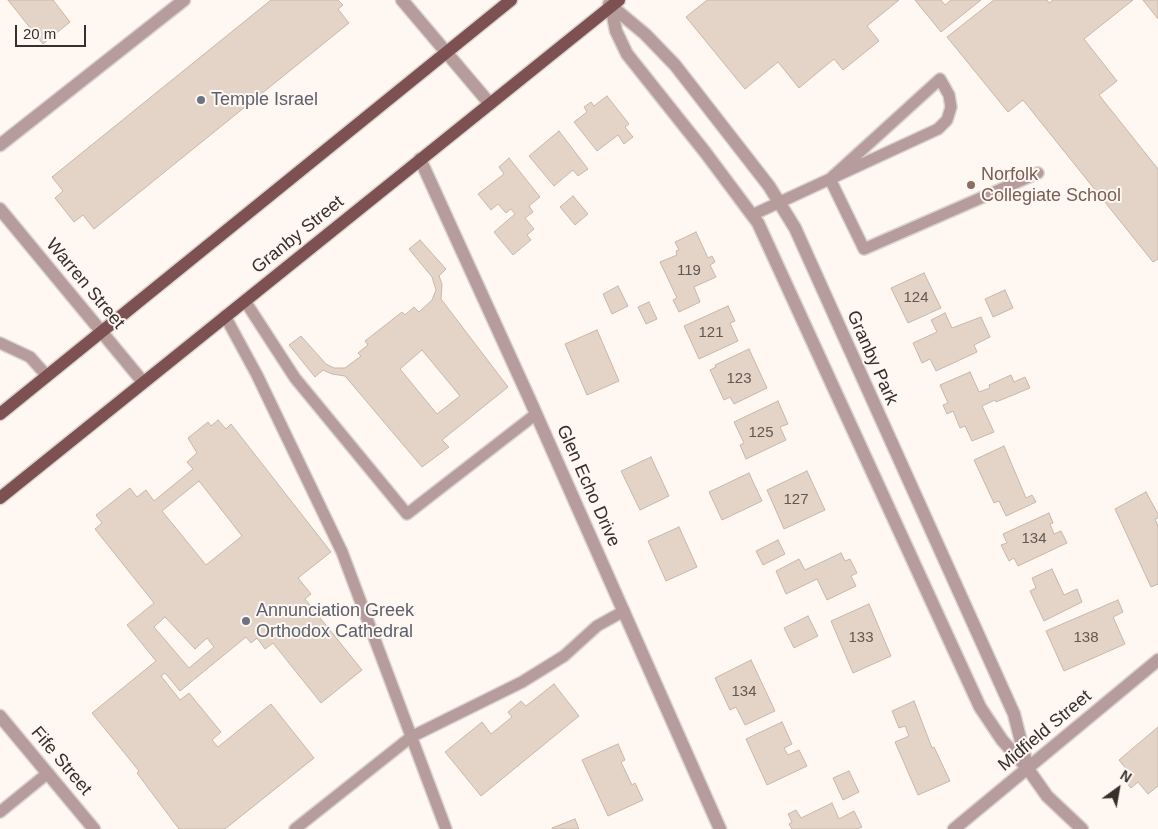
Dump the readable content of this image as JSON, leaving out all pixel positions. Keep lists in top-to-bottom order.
{
  "streets": {
    "main road": ["Granby Street"],
    "street": [
      "Warren Street",
      "Granby Park",
      "Glen Echo Drive",
      "Midfield Street",
      "Fife Street"
    ]
  },
  "crossings": [
    ["Granby Street", "Warren Street"],
    ["Granby Street", "Granby Park"],
    ["Granby Street", "Glen Echo Drive"],
    ["Granby Park", "Midfield Street"]
  ],
  "places": ["Temple Israel", "Norfolk Collegiate School", "Annunciation Greek Orthodox Cathedral"],
  "house_numbers": [
    "119",
    "124",
    "121",
    "123",
    "125",
    "127",
    "134",
    "133",
    "138",
    "134"
  ],
  "scale_bar": "20 m",
  "north": "top right"
}
